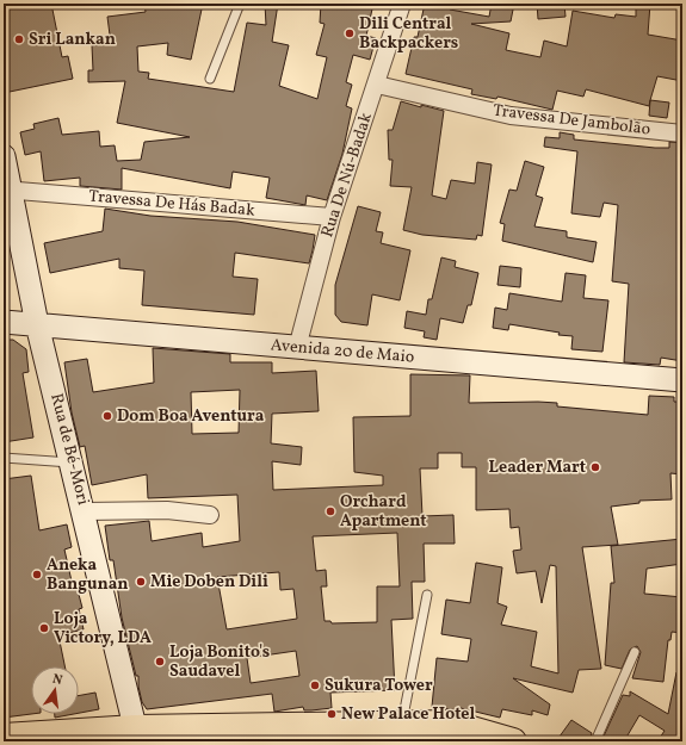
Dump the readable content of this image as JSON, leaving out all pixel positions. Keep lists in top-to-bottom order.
{
  "streets": {
    "main road": ["Avenida 20 de Maio", "Rua de Bé-Mori"],
    "street": ["Travessa De Jambolão", "Rua De Nú-Badak", "Travessa De Hás Badak"]
  },
  "crossings": [
    ["Travessa De Jambolão", "Rua De Nú-Badak"],
    ["Rua De Nú-Badak", "Travessa De Hás Badak"],
    ["Rua De Nú-Badak", "Avenida 20 de Maio"],
    ["Travessa De Hás Badak", "Rua de Bé-Mori"],
    ["Avenida 20 de Maio", "Rua de Bé-Mori"]
  ],
  "places": [
    "Dili Central Backpackers",
    "Sri Lankan",
    "Dom Boa Aventura",
    "Leader Mart",
    "Orchard Apartment",
    "Aneka Bangunan",
    "Mie Doben Dili",
    "Loja Victory, LDA",
    "Loja Bonito's Saudavel",
    "Sukura Tower",
    "New Palace Hotel"
  ],
  "north": "top"
}
